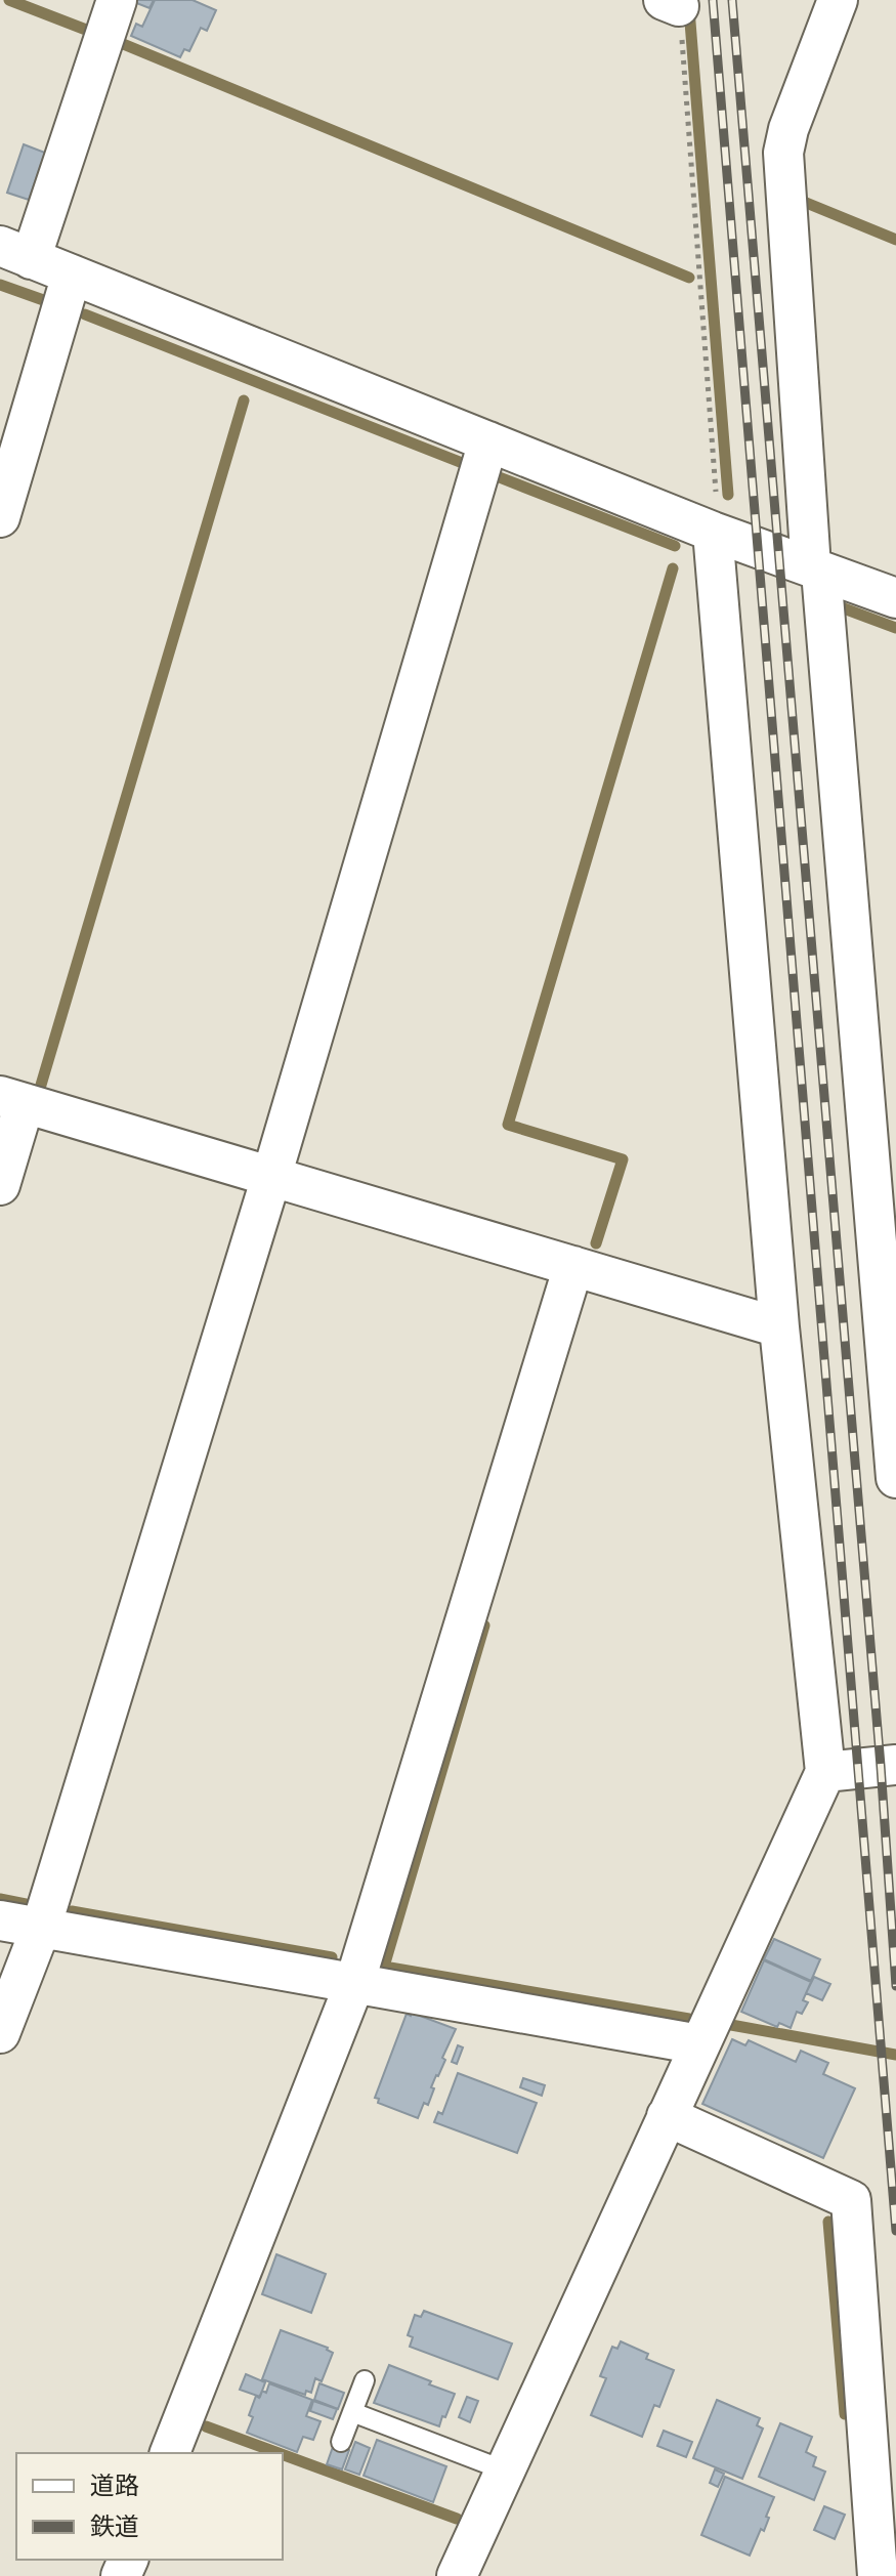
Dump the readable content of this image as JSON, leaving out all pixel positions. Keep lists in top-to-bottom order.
{
  "legend": ["道路", "鉄道"]
}
